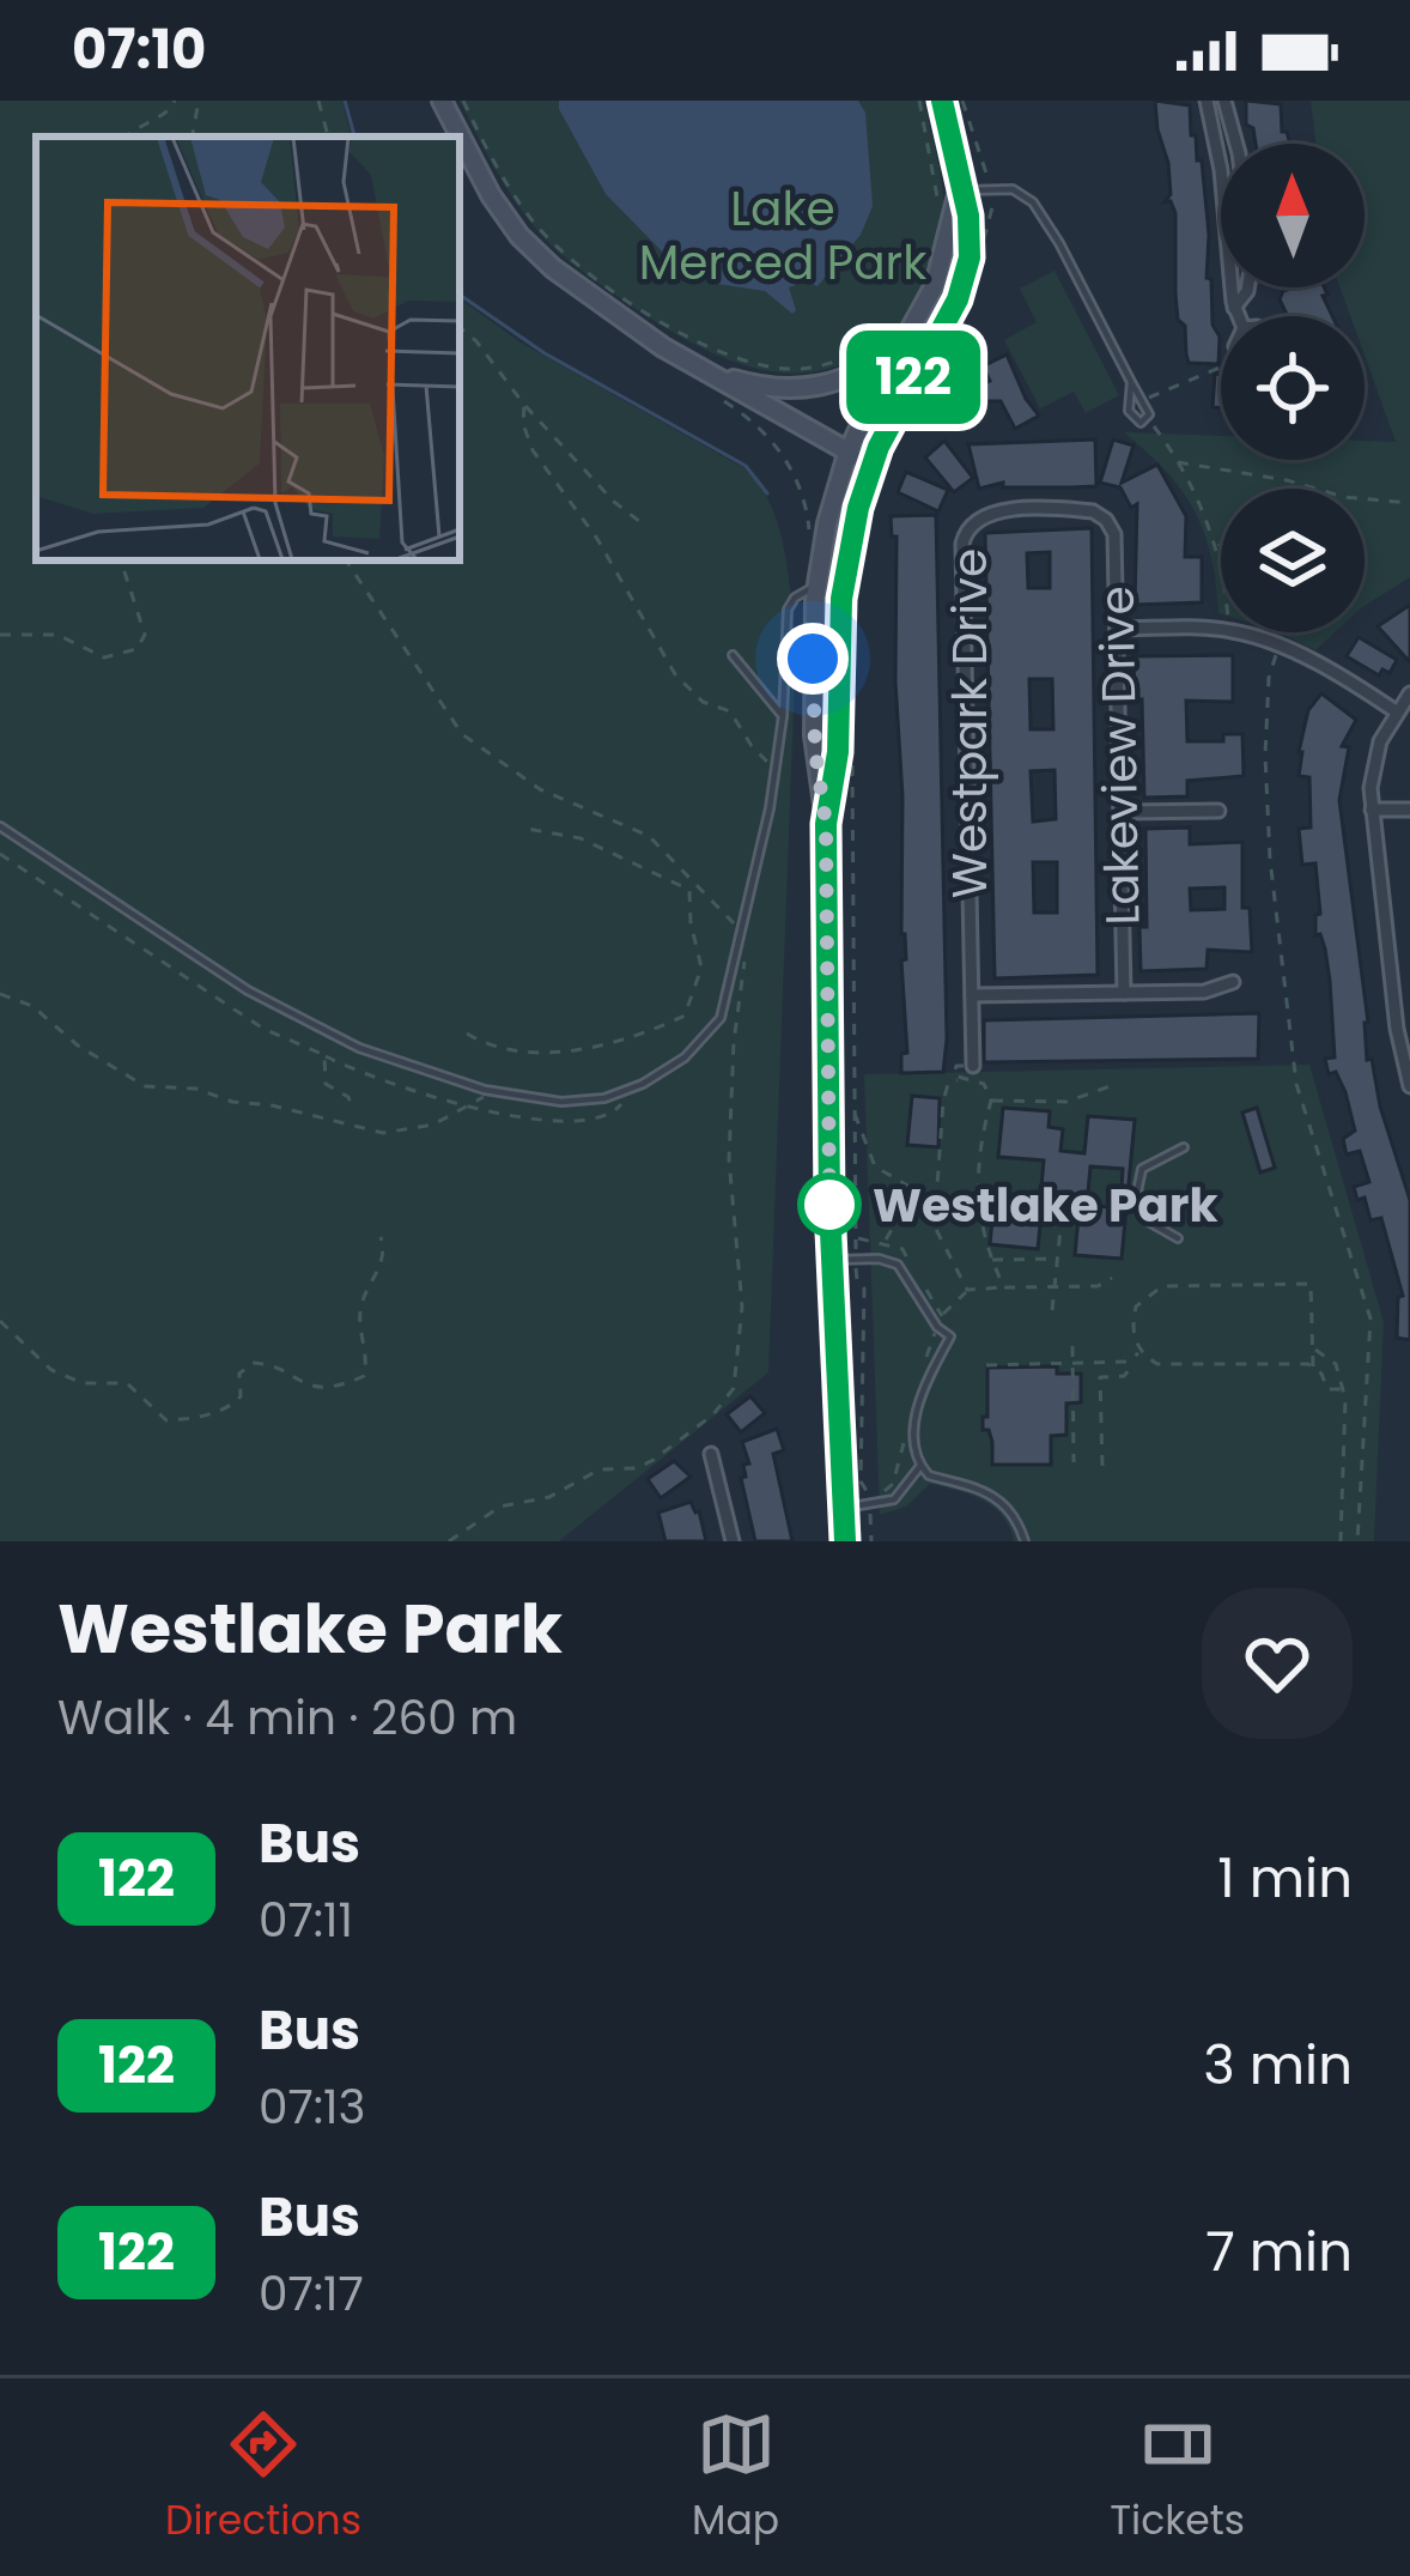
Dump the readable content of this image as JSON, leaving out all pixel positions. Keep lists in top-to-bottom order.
{
  "streets": {
    "street": ["Westpark Drive", "Lakeview Drive"]
  },
  "crossings": [
    ["Westpark Drive", "Lakeview Drive"]
  ],
  "parks": ["Lake Merced Park"],
  "places": ["Westlake Park"],
  "lines": ["bus line 122"],
  "north": "top",
  "page": {
    "status": "07:10",
    "on_map": "122",
    "heading": ["Westlake Park", "Walk · 4 min · 260 m"],
    "list": [
      {
        "mark": "122",
        "name": "Bus",
        "note": "07:11",
        "value": "1 min"
      },
      {
        "mark": "122",
        "name": "Bus",
        "note": "07:13",
        "value": "3 min"
      },
      {
        "mark": "122",
        "name": "Bus",
        "note": "07:17",
        "value": "7 min"
      }
    ],
    "tabs": ["Directions", "Map", "Tickets"]
  }
}
